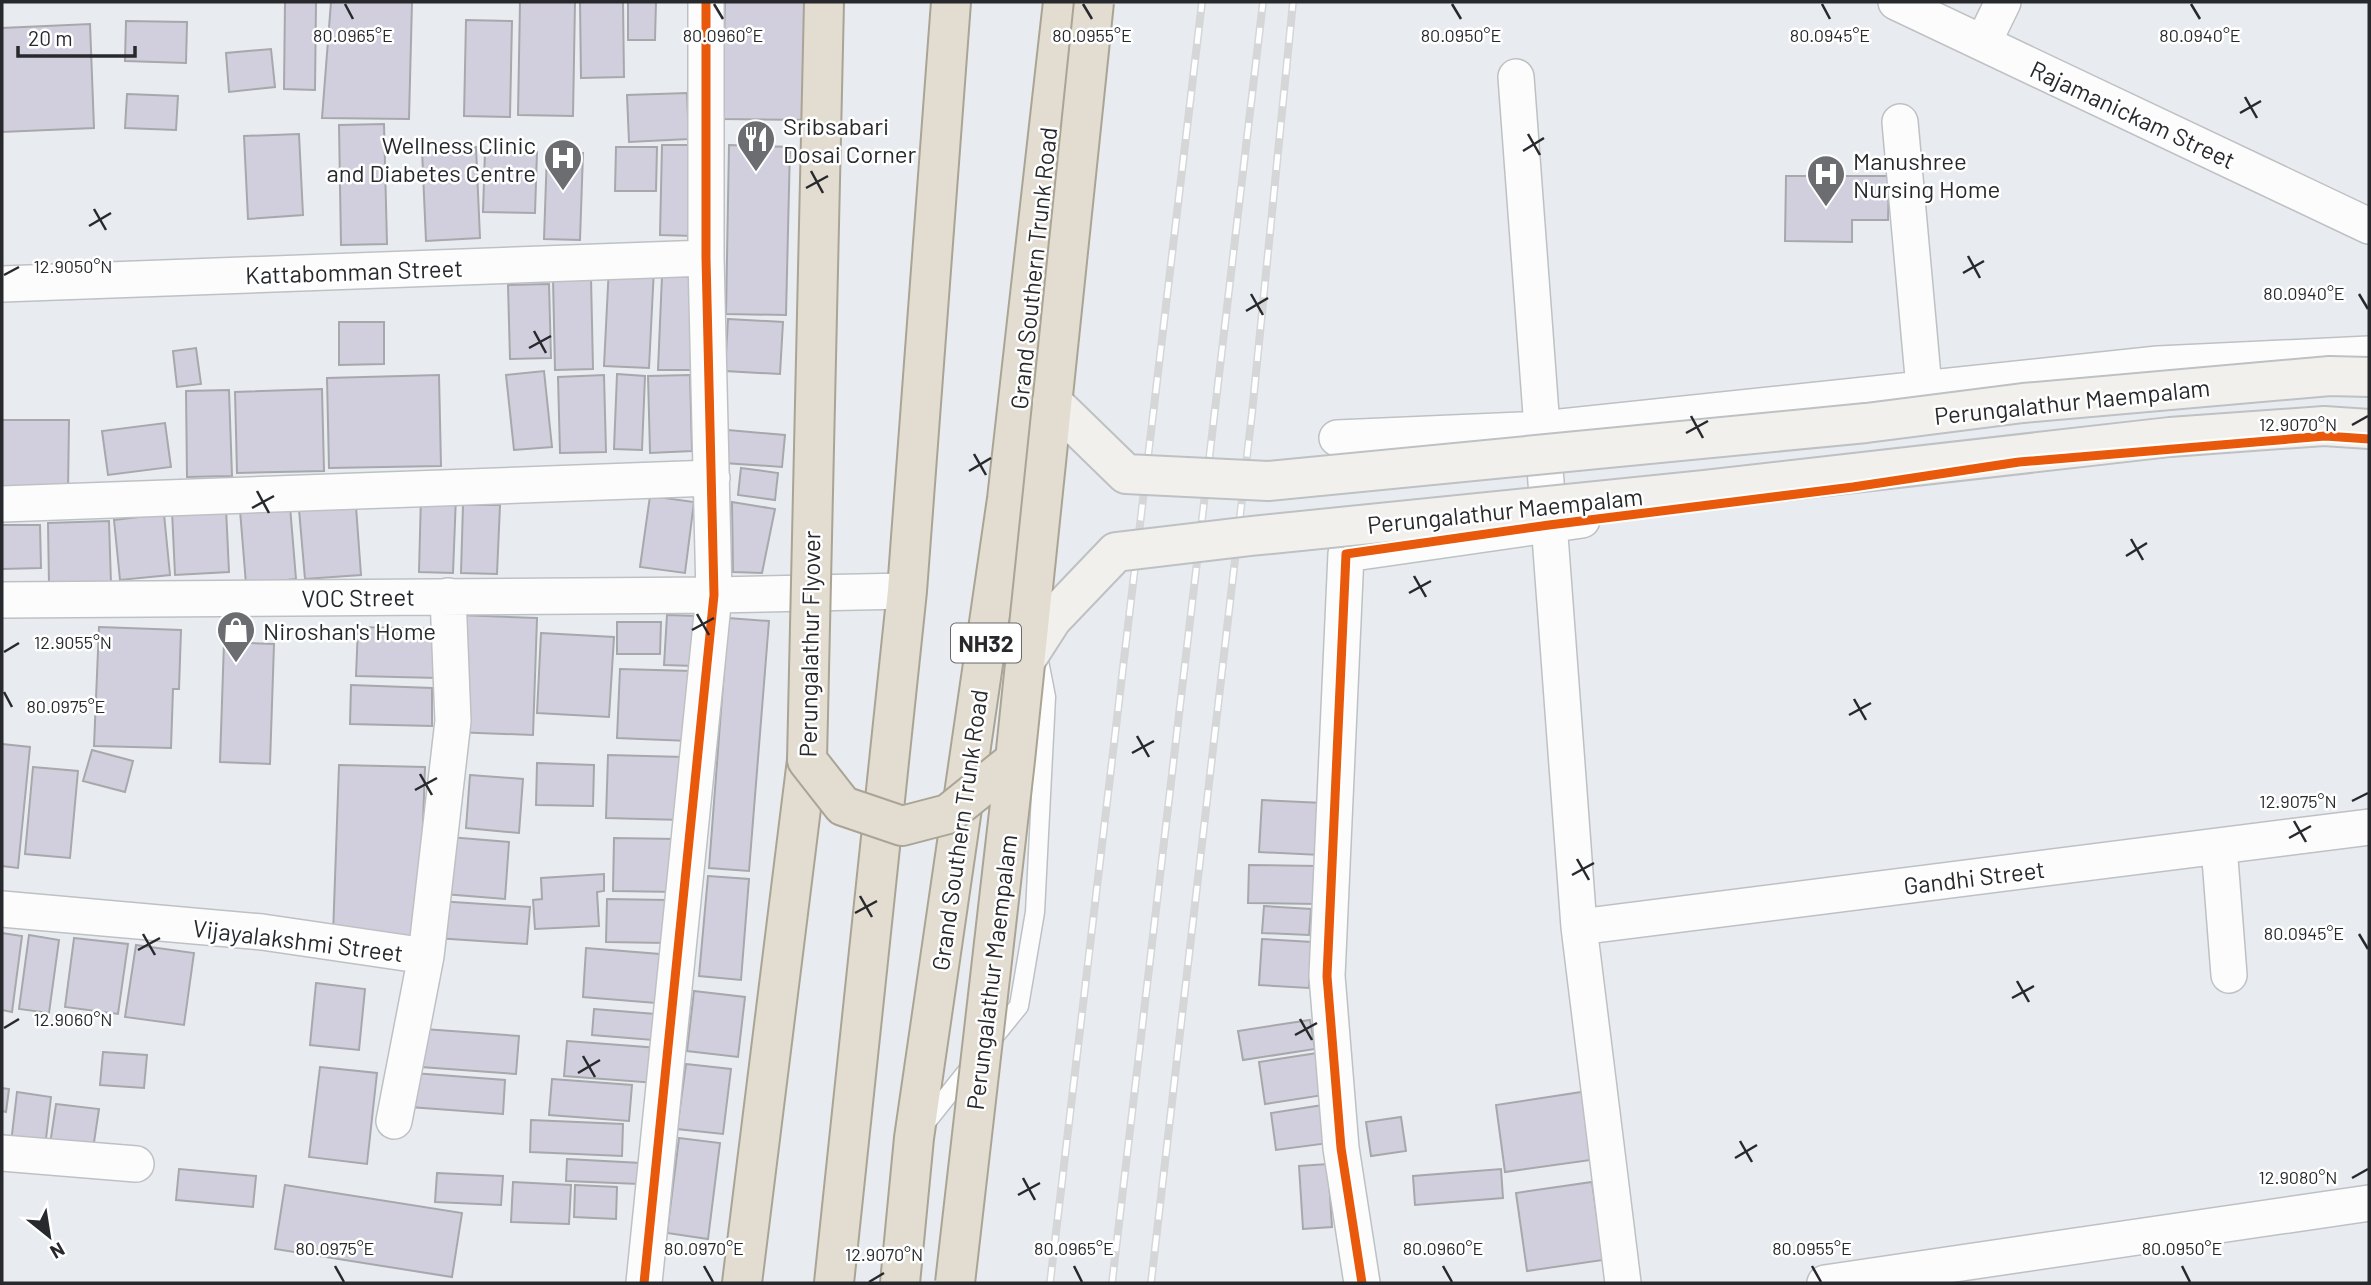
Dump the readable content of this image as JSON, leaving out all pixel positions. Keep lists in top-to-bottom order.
{
  "streets": {
    "highway": [
      "Grand Southern Trunk Road",
      "Perungalathur Maempalam",
      "NH32",
      "Perungalathur Flyover"
    ],
    "street": [
      "Rajamanickam Street",
      "Kattabomman Street",
      "VOC Street",
      "Gandhi Street",
      "Vijayalakshmi Street"
    ]
  },
  "places": {
    "restaurant": ["Sribsabari Dosai Corner"],
    "hospital": ["Wellness Clinic and Diabetes Centre", "Manushree Nursing Home"],
    "shop": ["Niroshan's Home"]
  },
  "scale_bar": "20 m",
  "north": "bottom right",
  "coordinates": [
    "80.0940°E",
    "80.0965°E",
    "80.0960°E",
    "80.0955°E",
    "80.0950°E",
    "80.0945°E",
    "12.9050°N",
    "12.9070°N",
    "12.9055°N",
    "80.0975°E",
    "12.9075°N",
    "12.9060°N",
    "12.9080°N",
    "80.0970°E"
  ]
}
